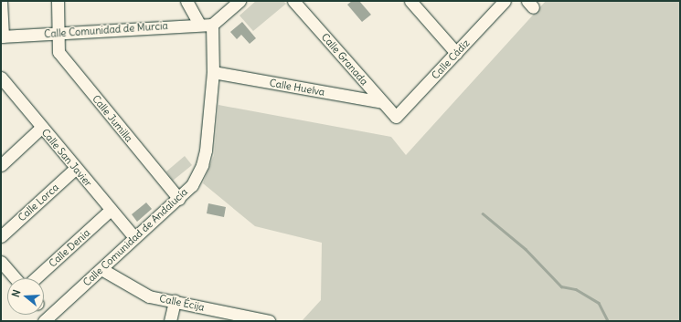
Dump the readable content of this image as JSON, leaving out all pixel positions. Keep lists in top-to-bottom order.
{
  "streets": {
    "street": [
      "Calle Comunidad de Murcia",
      "Calle Granada",
      "Calle Cádiz",
      "Calle Huelva",
      "Calle Jumilla",
      "Calle San Javier",
      "Calle Lorca",
      "Calle Comunidad de Andalucía",
      "Calle Denia",
      "Calle Écija"
    ]
  },
  "crossings": [
    ["Calle Comunidad de Murcia", "Calle Jumilla"],
    ["Calle Comunidad de Murcia", "Calle Comunidad de Andalucía"],
    ["Calle Granada", "Calle Cádiz"],
    ["Calle Granada", "Calle Huelva"],
    ["Calle Huelva", "Calle Comunidad de Andalucía"],
    ["Calle Jumilla", "Calle Comunidad de Andalucía"],
    ["Calle San Javier", "Calle Lorca"],
    ["Calle San Javier", "Calle Comunidad de Andalucía"],
    ["Calle San Javier", "Calle Denia"],
    ["Calle Comunidad de Andalucía", "Calle Écija"]
  ],
  "north": "left"
}
